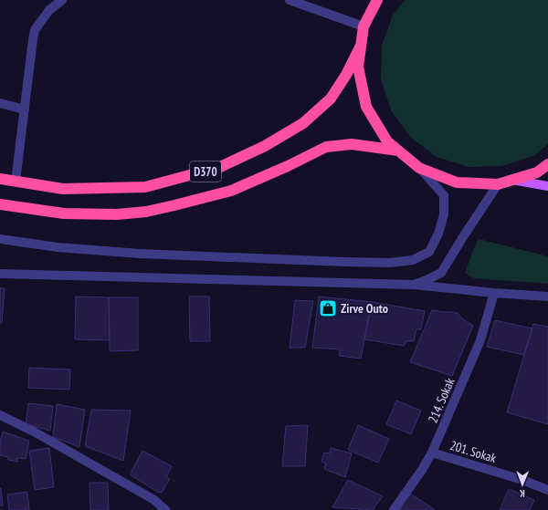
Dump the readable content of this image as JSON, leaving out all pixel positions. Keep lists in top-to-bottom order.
{
  "streets": {
    "highway": ["D370"],
    "street": ["214. Sokak", "201. Sokak"]
  },
  "crossings": [
    ["214. Sokak", "201. Sokak"]
  ],
  "places": {
    "shop": ["Zirve Outo"]
  },
  "north": "bottom"
}
